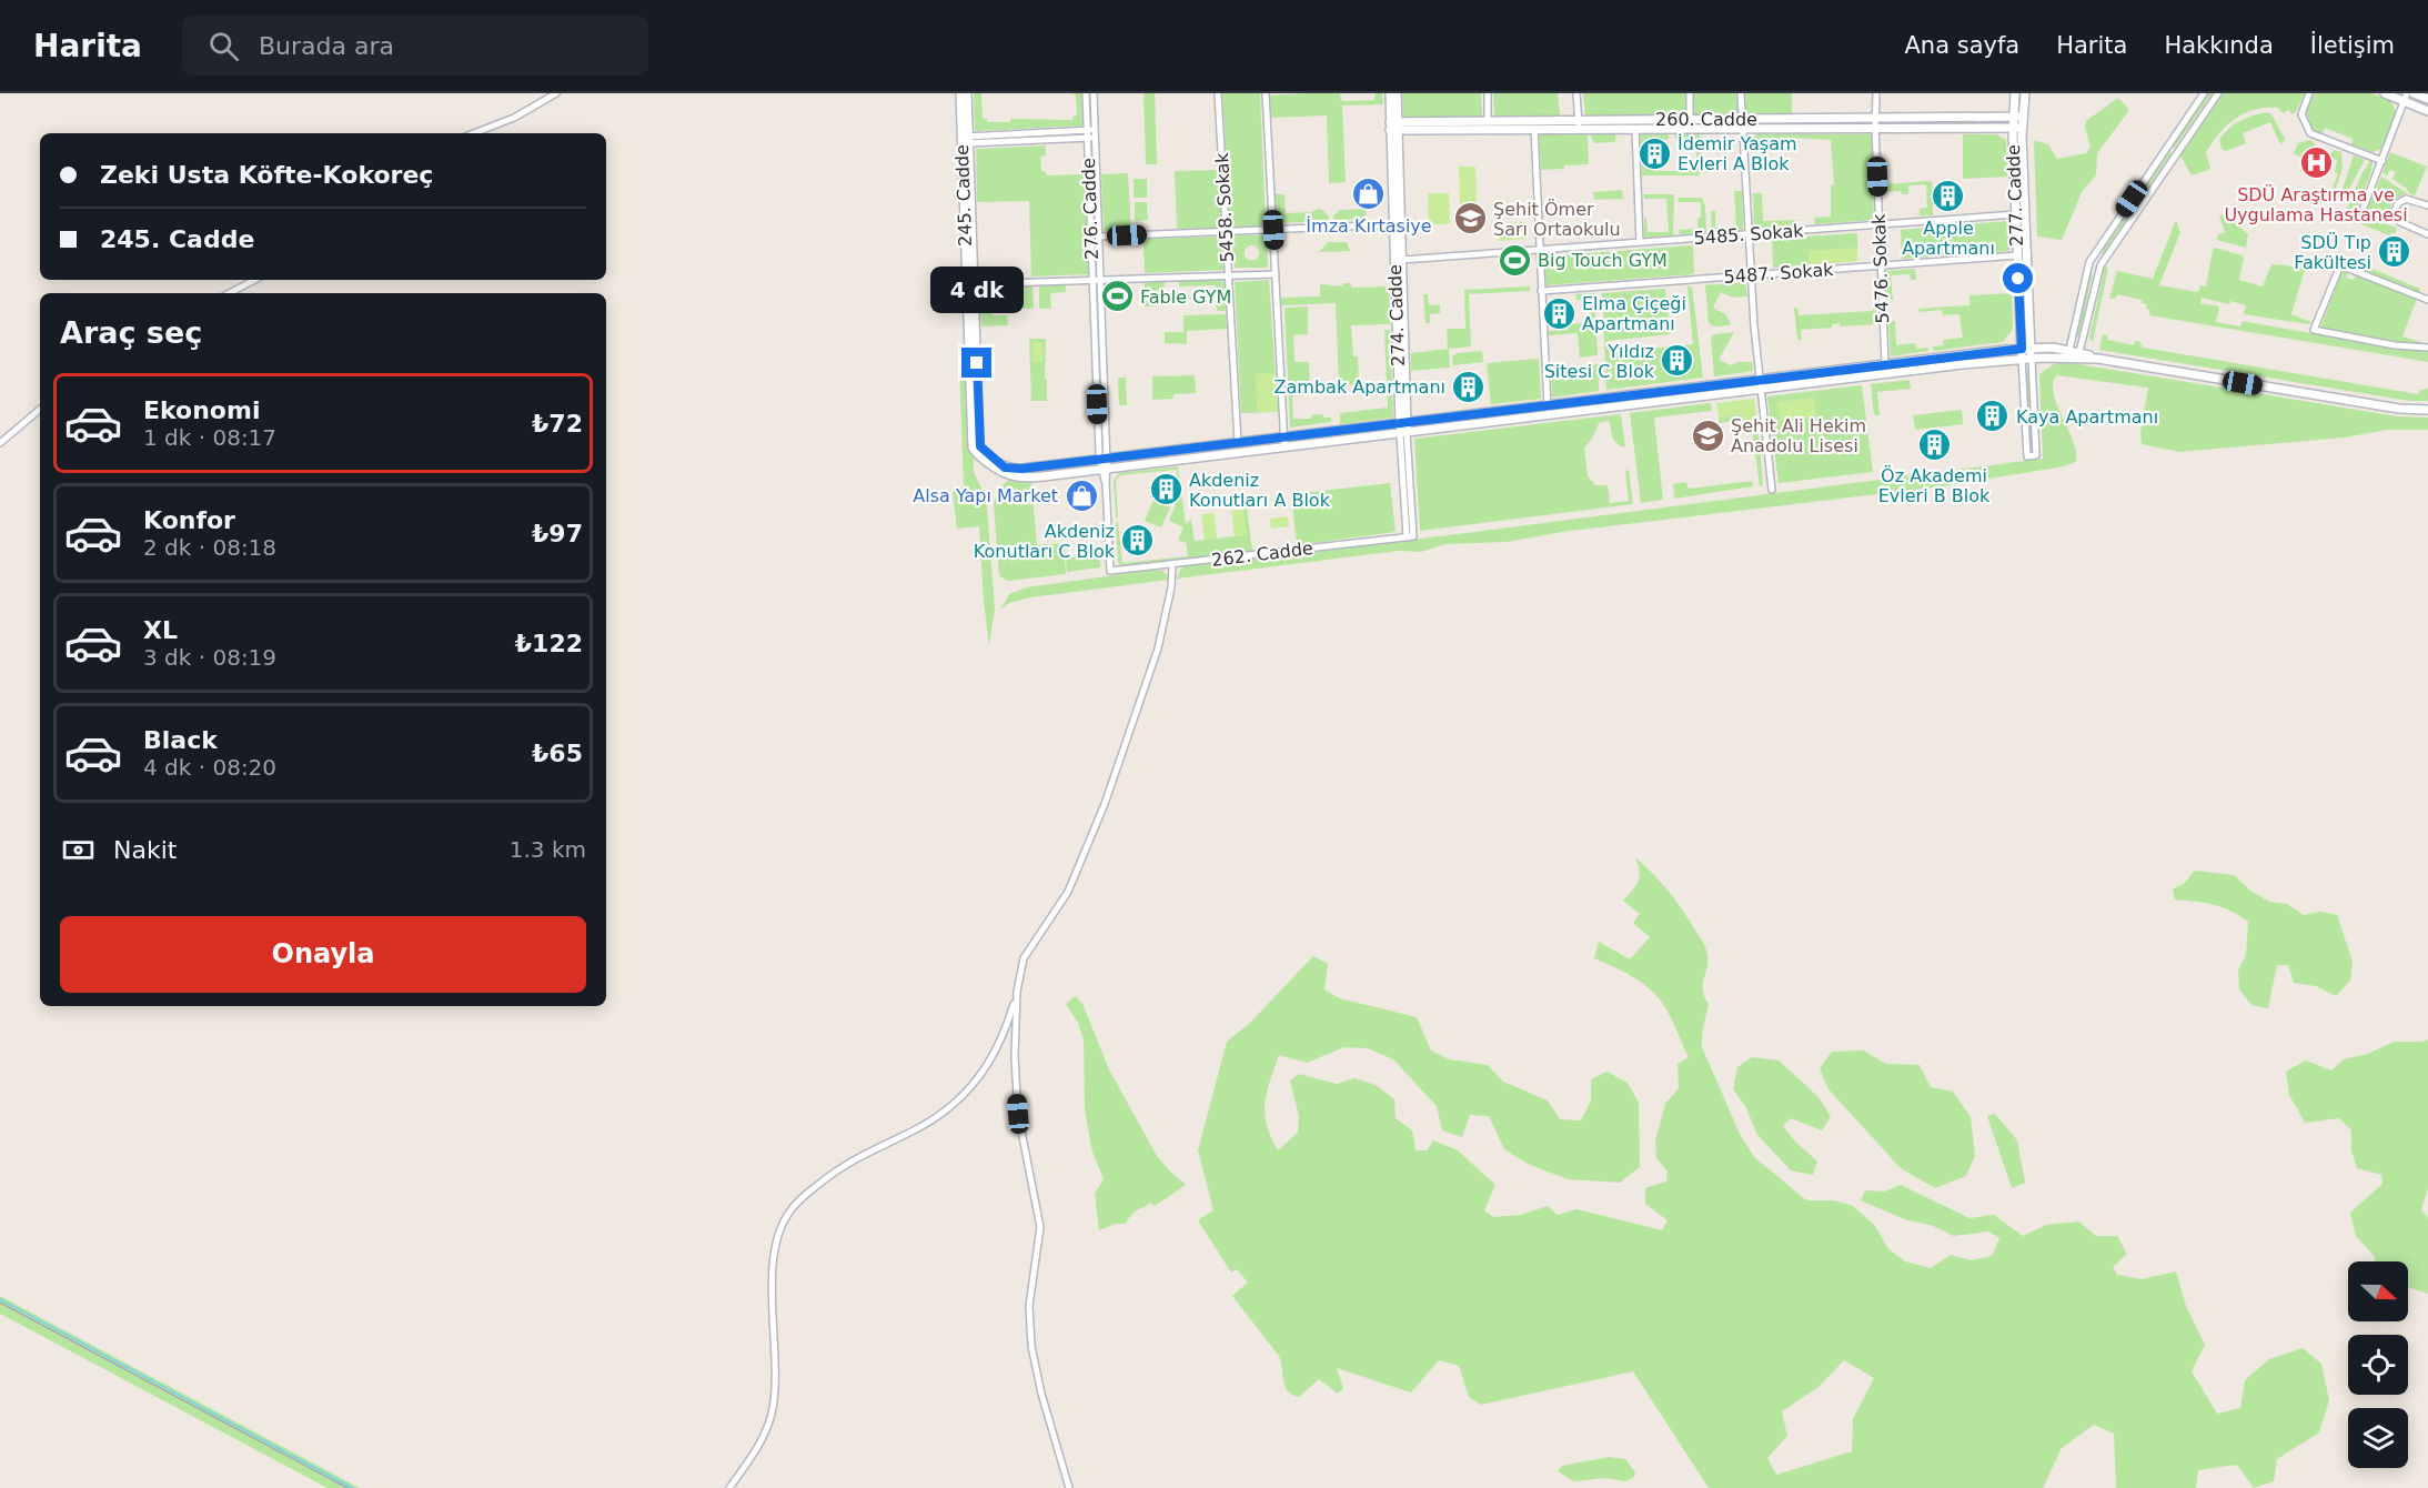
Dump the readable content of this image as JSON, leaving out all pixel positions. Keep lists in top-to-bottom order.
{
  "streets": {
    "street": [
      "260. Cadde",
      "245. Cadde",
      "277. Cadde",
      "5458. Sokak",
      "276. Cadde",
      "5485. Sokak",
      "5476. Sokak",
      "5487. Sokak",
      "274. Cadde",
      "262. Cadde"
    ]
  },
  "crossings": [
    ["260. Cadde", "277. Cadde"],
    ["260. Cadde", "5476. Sokak"],
    ["260. Cadde", "274. Cadde"],
    ["277. Cadde", "5485. Sokak"],
    ["277. Cadde", "5487. Sokak"],
    ["276. Cadde", "262. Cadde"],
    ["5485. Sokak", "5476. Sokak"],
    ["5485. Sokak", "274. Cadde"],
    ["5476. Sokak", "5487. Sokak"],
    ["274. Cadde", "262. Cadde"]
  ],
  "places": {
    "building": [
      "İdemir Yaşam Evleri A Blok",
      "Apple Apartmanı",
      "SDÜ Tıp Fakültesi",
      "Elma Çiçeği Apartmanı",
      "Yıldız Sitesi C Blok",
      "Zambak Apartmanı",
      "Kaya Apartmanı",
      "Öz Akademi Evleri B Blok",
      "Akdeniz Konutları A Blok",
      "Akdeniz Konutları C Blok"
    ],
    "hospital": ["SDÜ Araştırma ve Uygulama Hastanesi"],
    "shop": ["İmza Kırtasiye", "Alsa Yapı Market"],
    "school or university": ["Şehit Ömer Sarı Ortaokulu", "Şehit Ali Hekim Anadolu Lisesi"],
    "sports": ["Big Touch GYM", "Fable GYM"]
  },
  "north": "right",
  "page": {
    "header": "Harita",
    "search": "Burada ara",
    "nav": [
      "Ana sayfa",
      "Harita",
      "Hakkında",
      "İletişim"
    ],
    "banner": ["Zeki Usta Köfte-Kokoreç", "245. Cadde"],
    "bubble": "4 dk",
    "heading": "Araç seç",
    "list": [
      {
        "name": "Ekonomi",
        "note": "1 dk · 08:17",
        "value": "₺72"
      },
      {
        "name": "Konfor",
        "note": "2 dk · 08:18",
        "value": "₺97"
      },
      {
        "name": "XL",
        "note": "3 dk · 08:19",
        "value": "₺122"
      },
      {
        "name": "Black",
        "note": "4 dk · 08:20",
        "value": "₺65"
      }
    ],
    "pay": ["Nakit", "1.3 km"],
    "buttons": "Onayla"
  }
}
